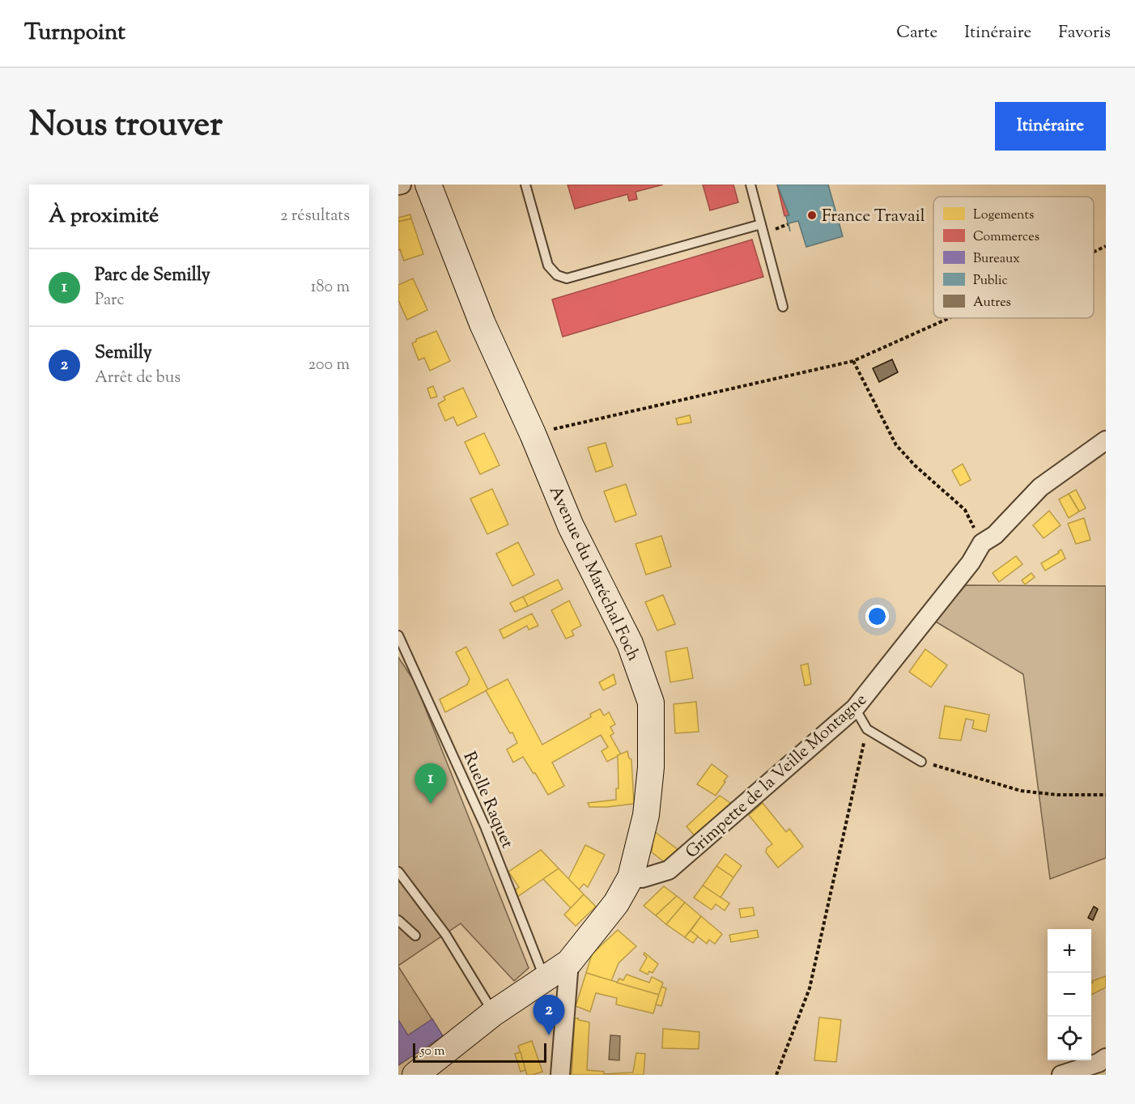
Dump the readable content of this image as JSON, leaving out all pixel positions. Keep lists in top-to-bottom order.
{
  "streets": {
    "main road": ["Avenue du Maréchal Foch"],
    "street": ["Grimpette de la Veille Montagne"],
    "lane": ["Ruelle Raquet"]
  },
  "crossings": [
    ["Avenue du Maréchal Foch", "Grimpette de la Veille Montagne"],
    ["Avenue du Maréchal Foch", "Ruelle Raquet"]
  ],
  "places": ["France Travail"],
  "legend": [
    "Logements",
    "Commerces",
    "Bureaux",
    "Public",
    "Autres"
  ],
  "scale_bar": "50 m",
  "page": {
    "header": "Turnpoint",
    "nav": ["Carte", "Itinéraire", "Favoris"],
    "title": "Nous trouver",
    "buttons": "Itinéraire",
    "heading": ["À proximité", "2 résultats"],
    "list": [
      {
        "mark": "1",
        "name": "Parc de Semilly",
        "note": "Parc",
        "value": "180 m"
      },
      {
        "mark": "2",
        "name": "Semilly",
        "note": "Arrêt de bus",
        "value": "200 m"
      }
    ],
    "pins": ["1", "2"],
    "map_buttons": ["+", "−"],
    "scale": "50 m"
  }
}
